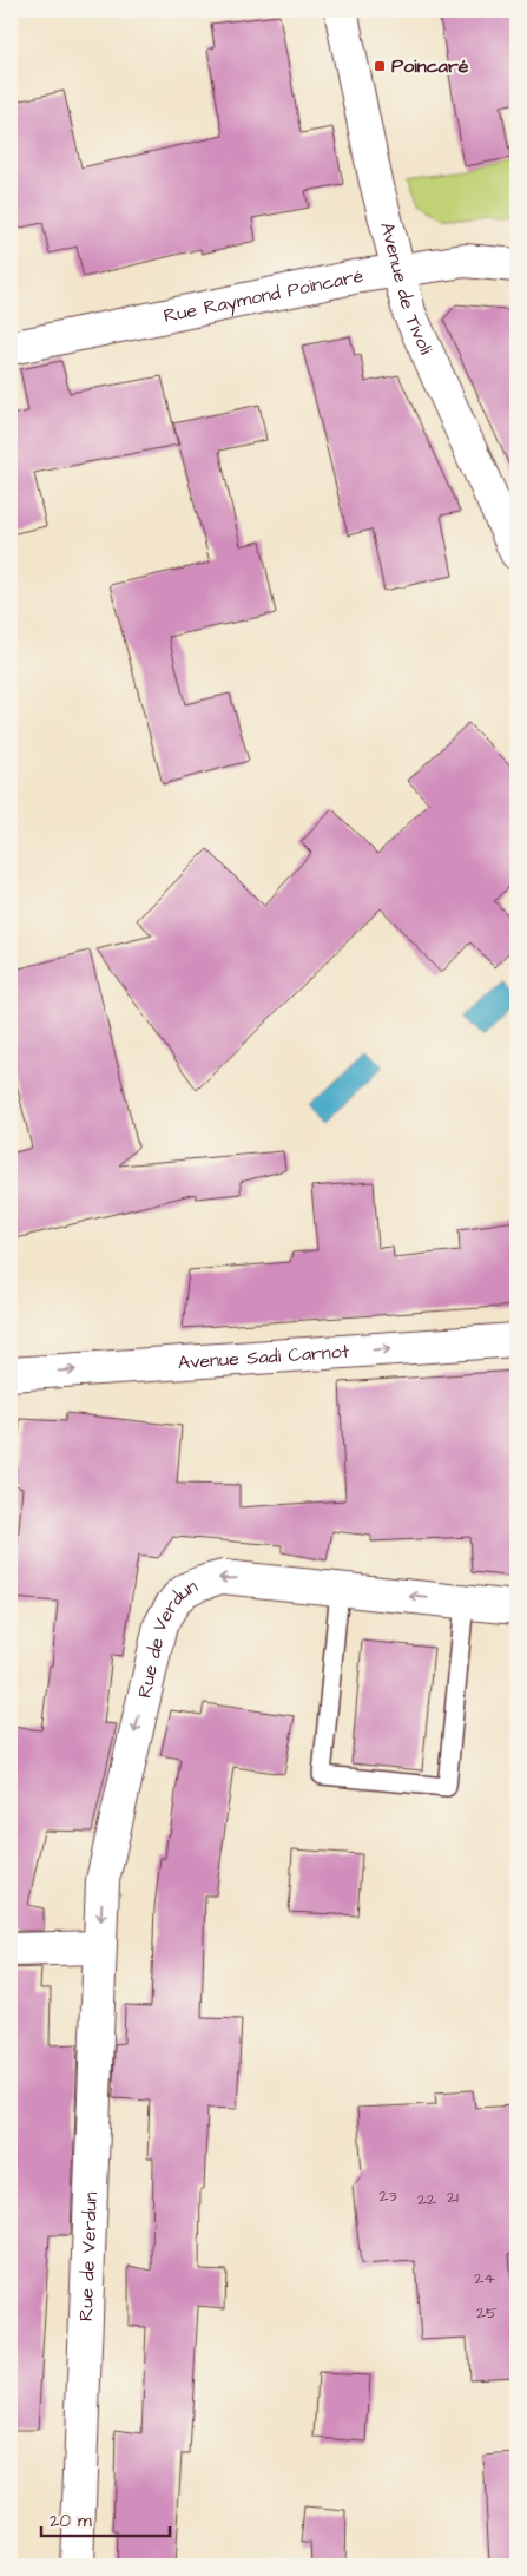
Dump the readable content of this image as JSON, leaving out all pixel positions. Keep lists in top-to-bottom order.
{
  "streets": {
    "street": [
      "Avenue de Tivoli",
      "Rue Raymond Poincaré",
      "Avenue Sadi Carnot",
      "Rue de Verdun"
    ]
  },
  "crossings": [
    ["Avenue de Tivoli", "Rue Raymond Poincaré"]
  ],
  "one_way": ["Avenue Sadi Carnot"],
  "places": {
    "transit": ["Poincaré"]
  },
  "house_numbers": [
    "23",
    "21",
    "22",
    "24",
    "25"
  ],
  "scale_bar": "20 m"
}
